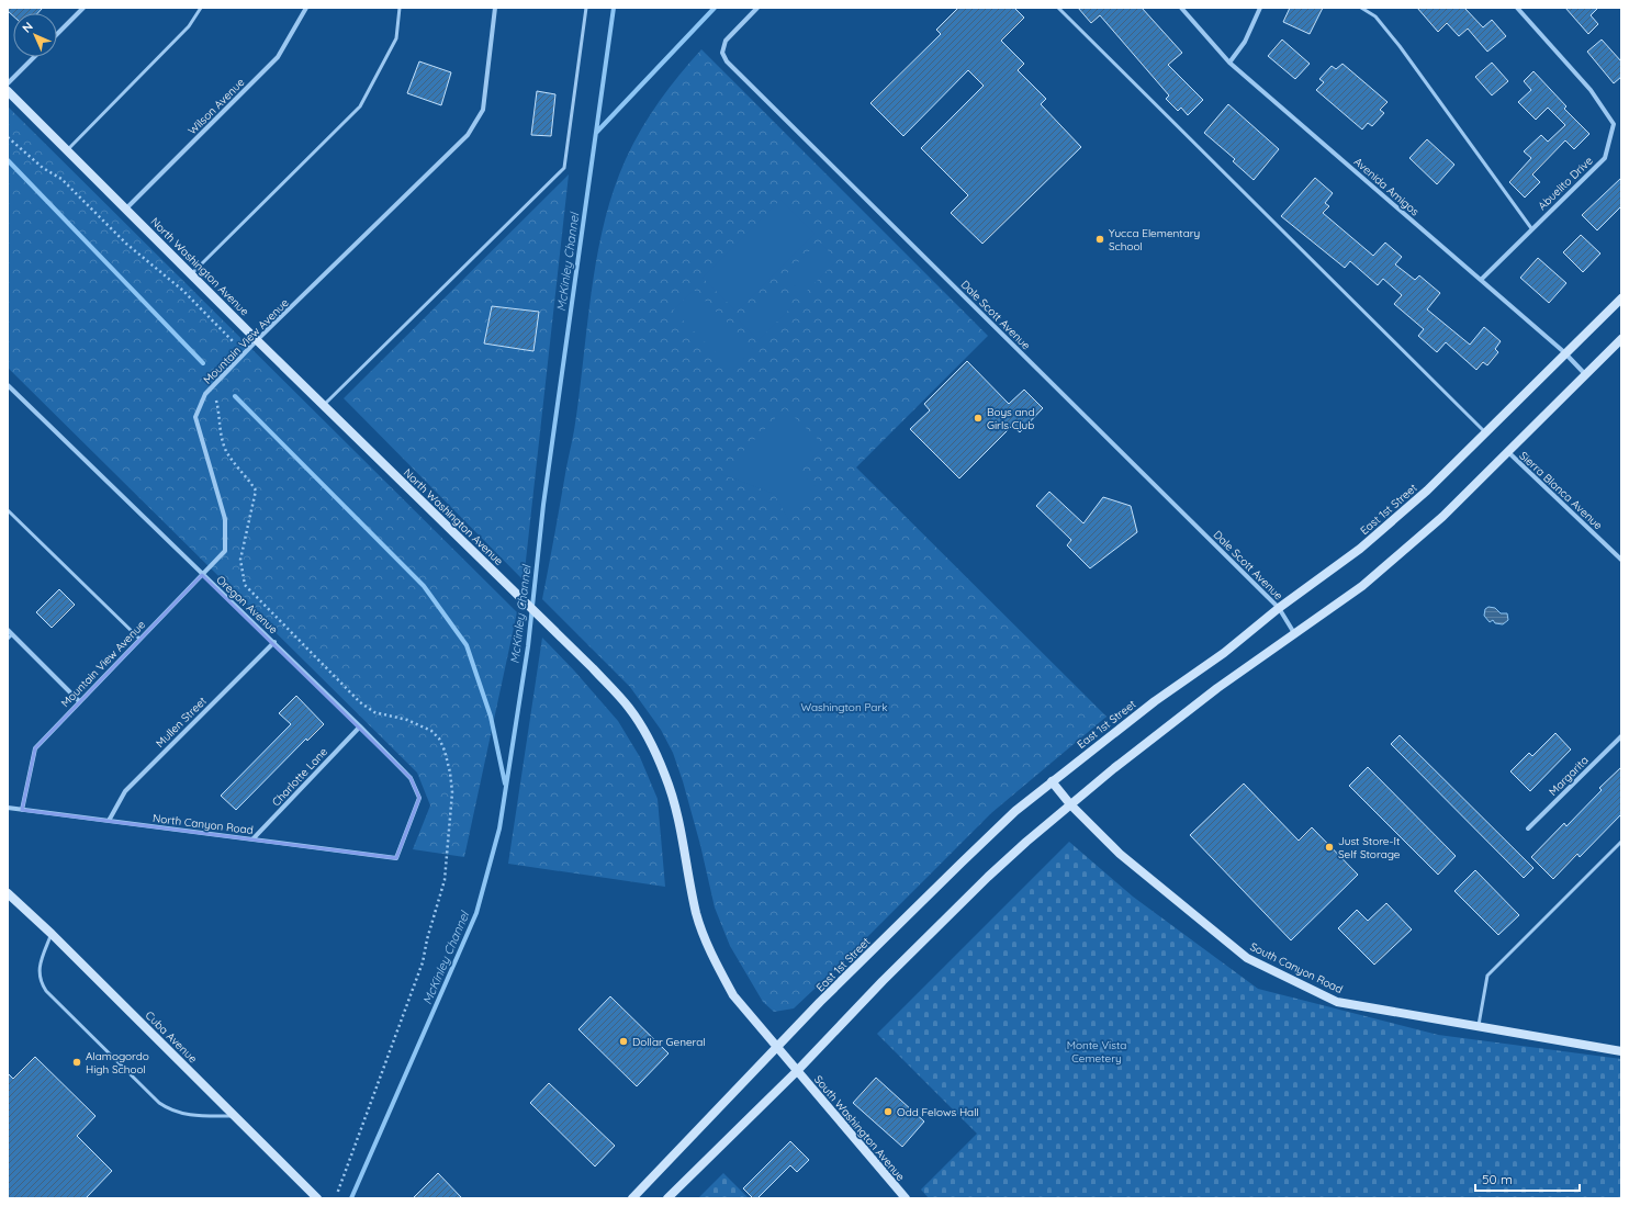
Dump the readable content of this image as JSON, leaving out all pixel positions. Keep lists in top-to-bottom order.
{
  "streets": {
    "main road": [
      "North Washington Avenue",
      "East 1st Street",
      "South Canyon Road",
      "Cuba Avenue",
      "South Washington Avenue"
    ],
    "street": [
      "Wilson Avenue",
      "Abuelito Drive",
      "Avenida Amigos",
      "Dale Scott Avenue",
      "Mountain View Avenue",
      "Sierra Blanca Avenue",
      "Oregon Avenue",
      "Mullen Street",
      "Margarita",
      "Charlotte Lane",
      "North Canyon Road"
    ]
  },
  "crossings": [
    ["Wilson Avenue", "North Washington Avenue"],
    ["Abuelito Drive", "Avenida Amigos"],
    ["Avenida Amigos", "East 1st Street"],
    ["North Washington Avenue", "Mountain View Avenue"],
    ["North Washington Avenue", "East 1st Street"],
    ["North Washington Avenue", "South Washington Avenue"],
    ["Dale Scott Avenue", "East 1st Street"],
    ["Mountain View Avenue", "Oregon Avenue"],
    ["Mountain View Avenue", "North Canyon Road"],
    ["East 1st Street", "South Canyon Road"],
    ["Oregon Avenue", "Mullen Street"],
    ["Oregon Avenue", "Charlotte Lane"],
    ["Oregon Avenue", "North Canyon Road"],
    ["Mullen Street", "North Canyon Road"],
    ["Charlotte Lane", "North Canyon Road"]
  ],
  "water": ["McKinley Channel"],
  "parks": ["Washington Park", "Monte Vista Cemetery"],
  "places": [
    "Yucca Elementary School",
    "Boys and Girls Club",
    "Just Store-It Self Storage",
    "Dollar General",
    "Alamogordo High School",
    "Odd Felows Hall"
  ],
  "scale_bar": "50 m",
  "north": "top left"
}
